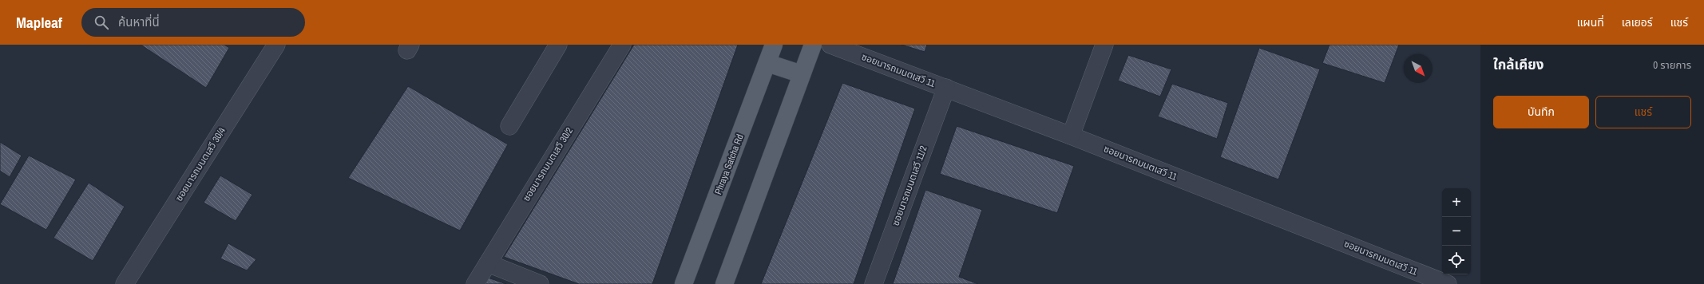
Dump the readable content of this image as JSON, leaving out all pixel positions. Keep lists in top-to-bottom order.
{
  "streets": {
    "main road": ["Phraya Satcha Rd"],
    "street": [
      "ซอยนารถมนตเสวี 11",
      "ซอยนารถมนตเสวี 30/4",
      "ซอยนารถมนตเสวี 30/2",
      "ซอยนารถมนตเสวี 11/2"
    ]
  },
  "crossings": [
    ["ซอยนารถมนตเสวี 11", "ซอยนารถมนตเสวี 11/2"]
  ],
  "north": "bottom right",
  "page": {
    "header": "Mapleaf",
    "search": "ค้นหาที่นี่",
    "nav": ["แผนที่", "เลเยอร์", "แชร์"],
    "heading": ["ใกล้เคียง", "0 รายการ"],
    "buttons": ["บันทึก", "แชร์"],
    "map_buttons": ["+", "−"]
  }
}
